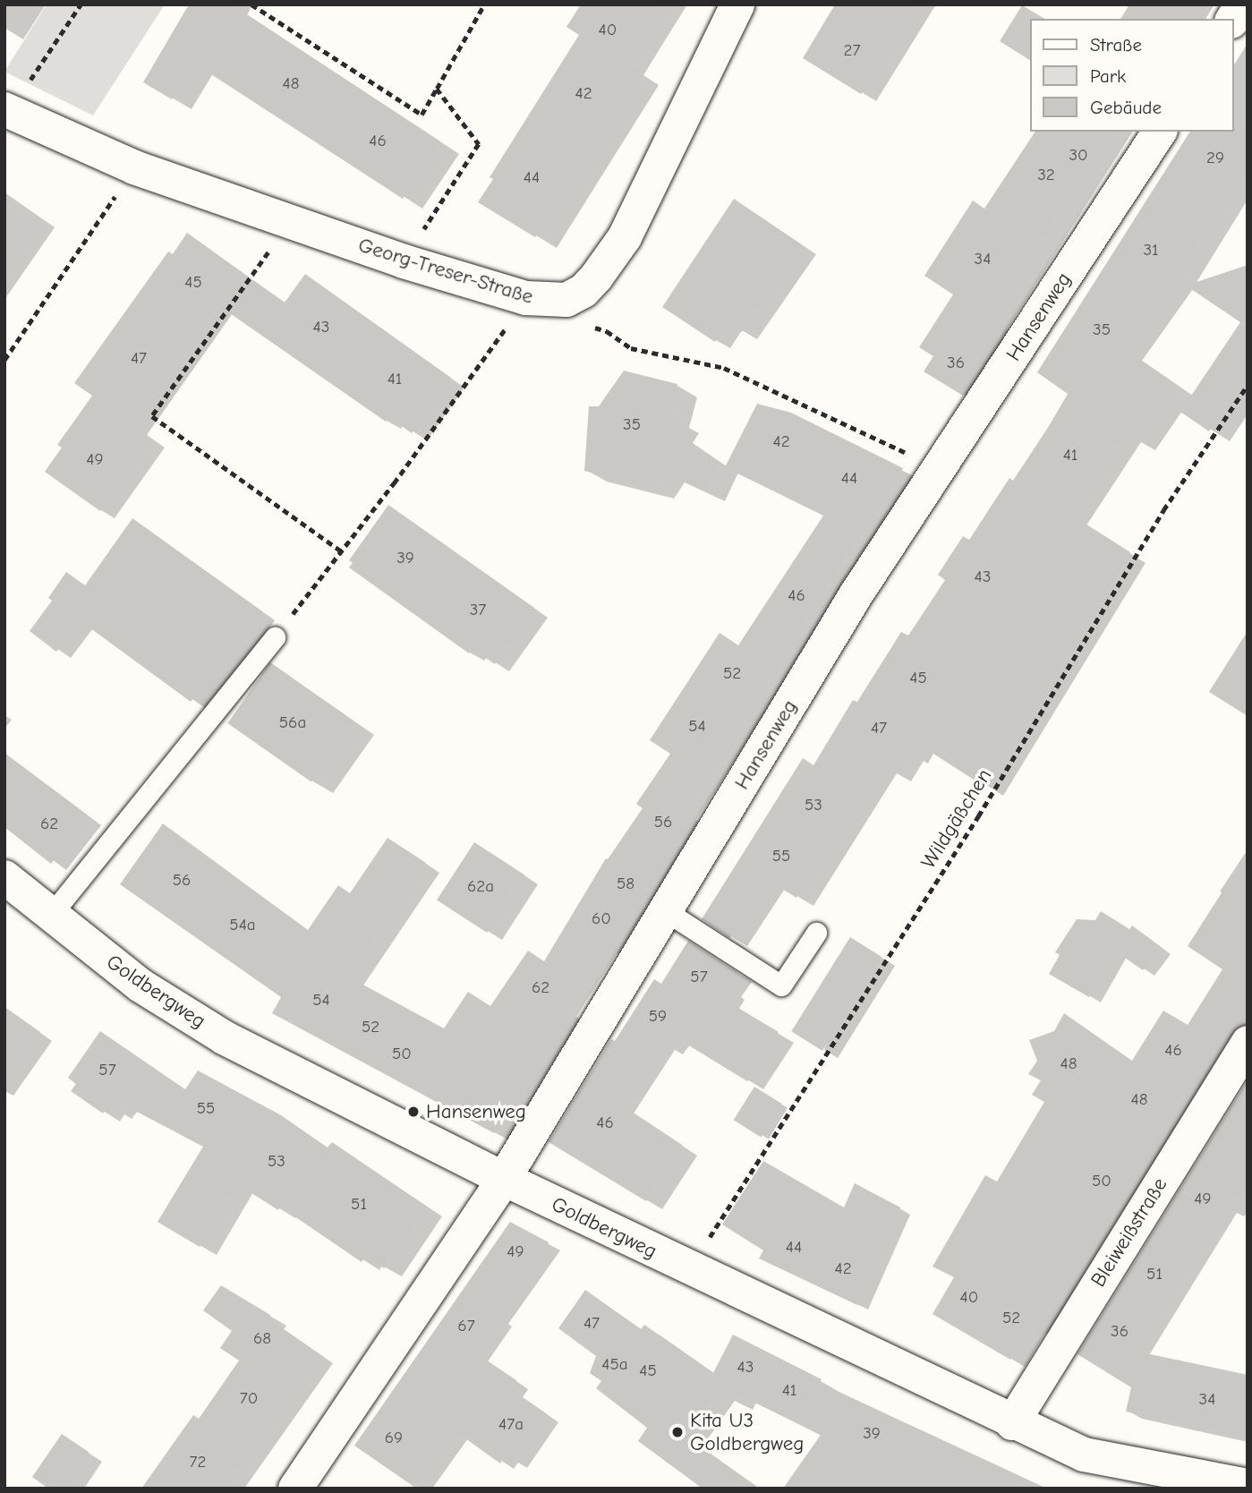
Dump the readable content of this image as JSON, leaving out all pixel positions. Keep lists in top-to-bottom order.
{
  "streets": {
    "street": [
      "Georg-Treser-Straße",
      "Hansenweg",
      "Goldbergweg",
      "Bleiweißstraße"
    ],
    "path": ["Wildgäßchen"]
  },
  "crossings": [
    ["Hansenweg", "Goldbergweg"],
    ["Wildgäßchen", "Goldbergweg"],
    ["Goldbergweg", "Bleiweißstraße"]
  ],
  "places": ["Hansenweg", "Kita U3 Goldbergweg"],
  "house_numbers": [
    "40",
    "27",
    "48",
    "42",
    "46",
    "30",
    "29",
    "32",
    "44",
    "31",
    "34",
    "45",
    "43",
    "35",
    "47",
    "36",
    "41",
    "35",
    "42",
    "41",
    "49",
    "44",
    "39",
    "43",
    "46",
    "37",
    "52",
    "45",
    "56a",
    "54",
    "47",
    "53",
    "56",
    "62",
    "55",
    "56",
    "58",
    "62a",
    "60",
    "54a",
    "57",
    "62",
    "54",
    "59",
    "52",
    "46",
    "50",
    "48",
    "57",
    "48",
    "55",
    "46",
    "53",
    "50",
    "49",
    "51",
    "44",
    "49",
    "42",
    "51",
    "40",
    "52",
    "47",
    "67",
    "36",
    "68",
    "45a",
    "43",
    "45",
    "41",
    "70",
    "34",
    "47a",
    "39",
    "69",
    "72"
  ],
  "legend": ["Straße", "Park", "Gebäude"]
}
